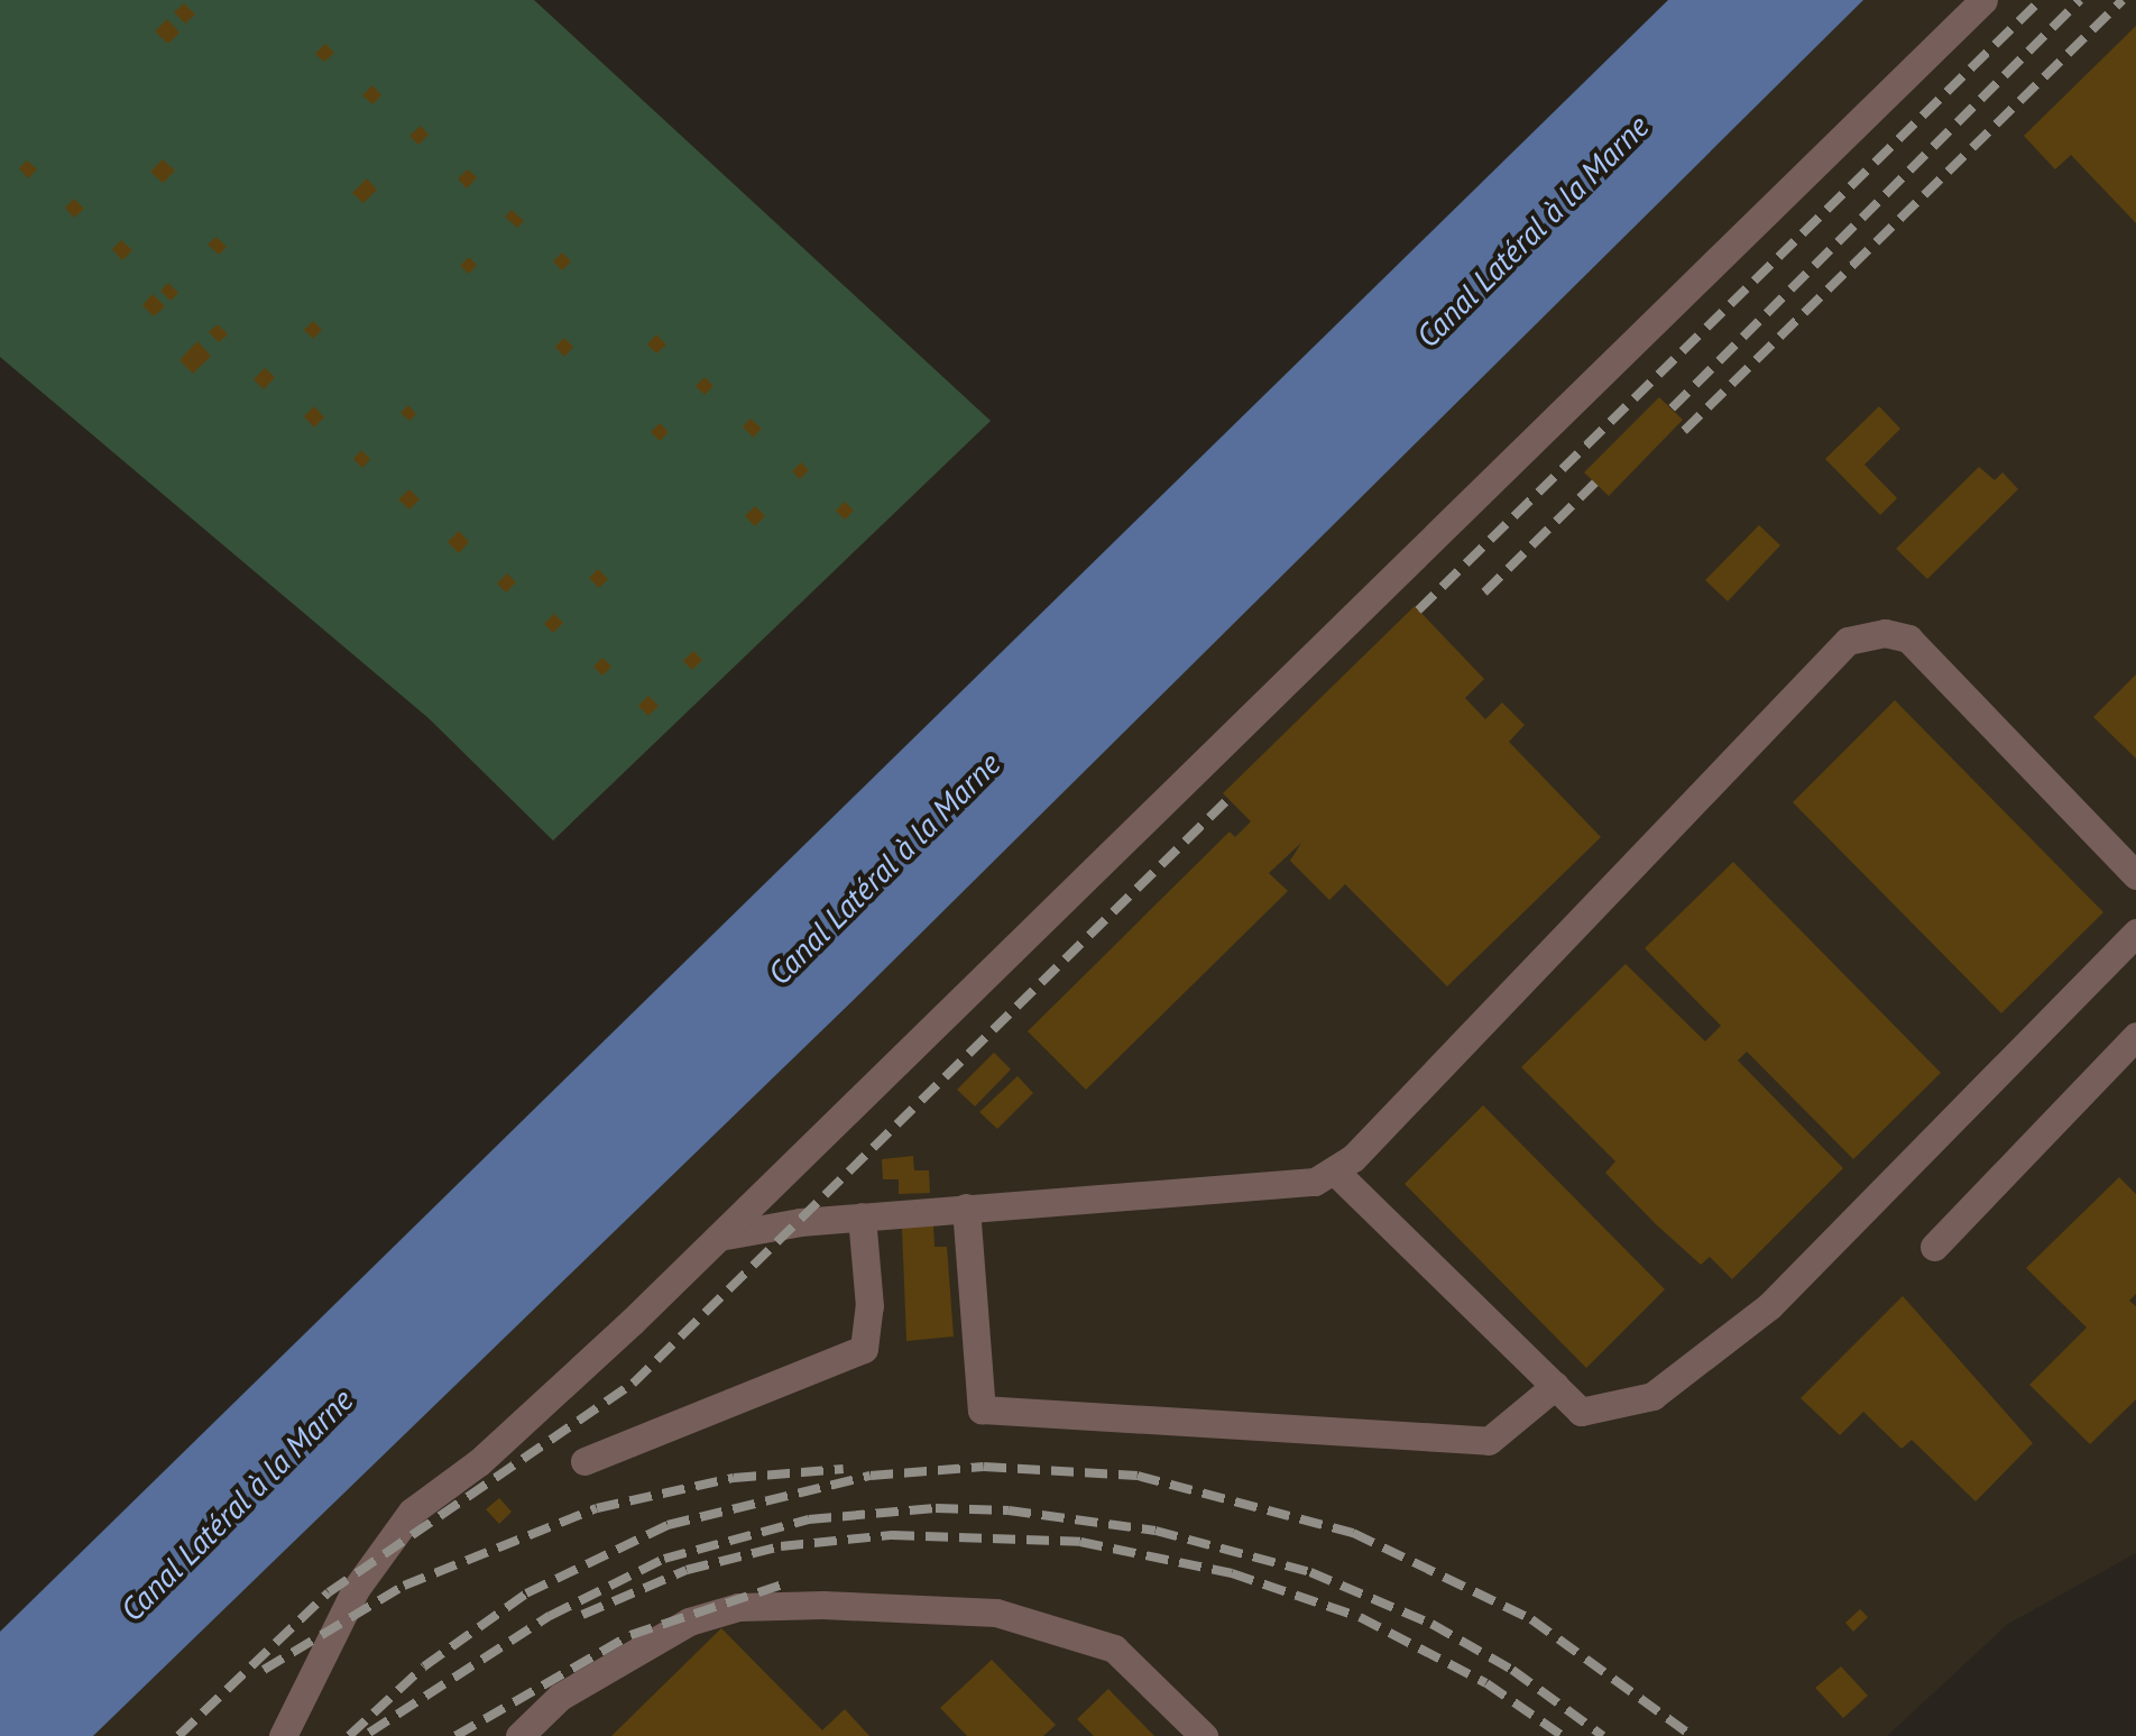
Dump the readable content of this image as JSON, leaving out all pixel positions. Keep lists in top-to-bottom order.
{
  "water": ["Canal Latéral à la Marne"]
}
